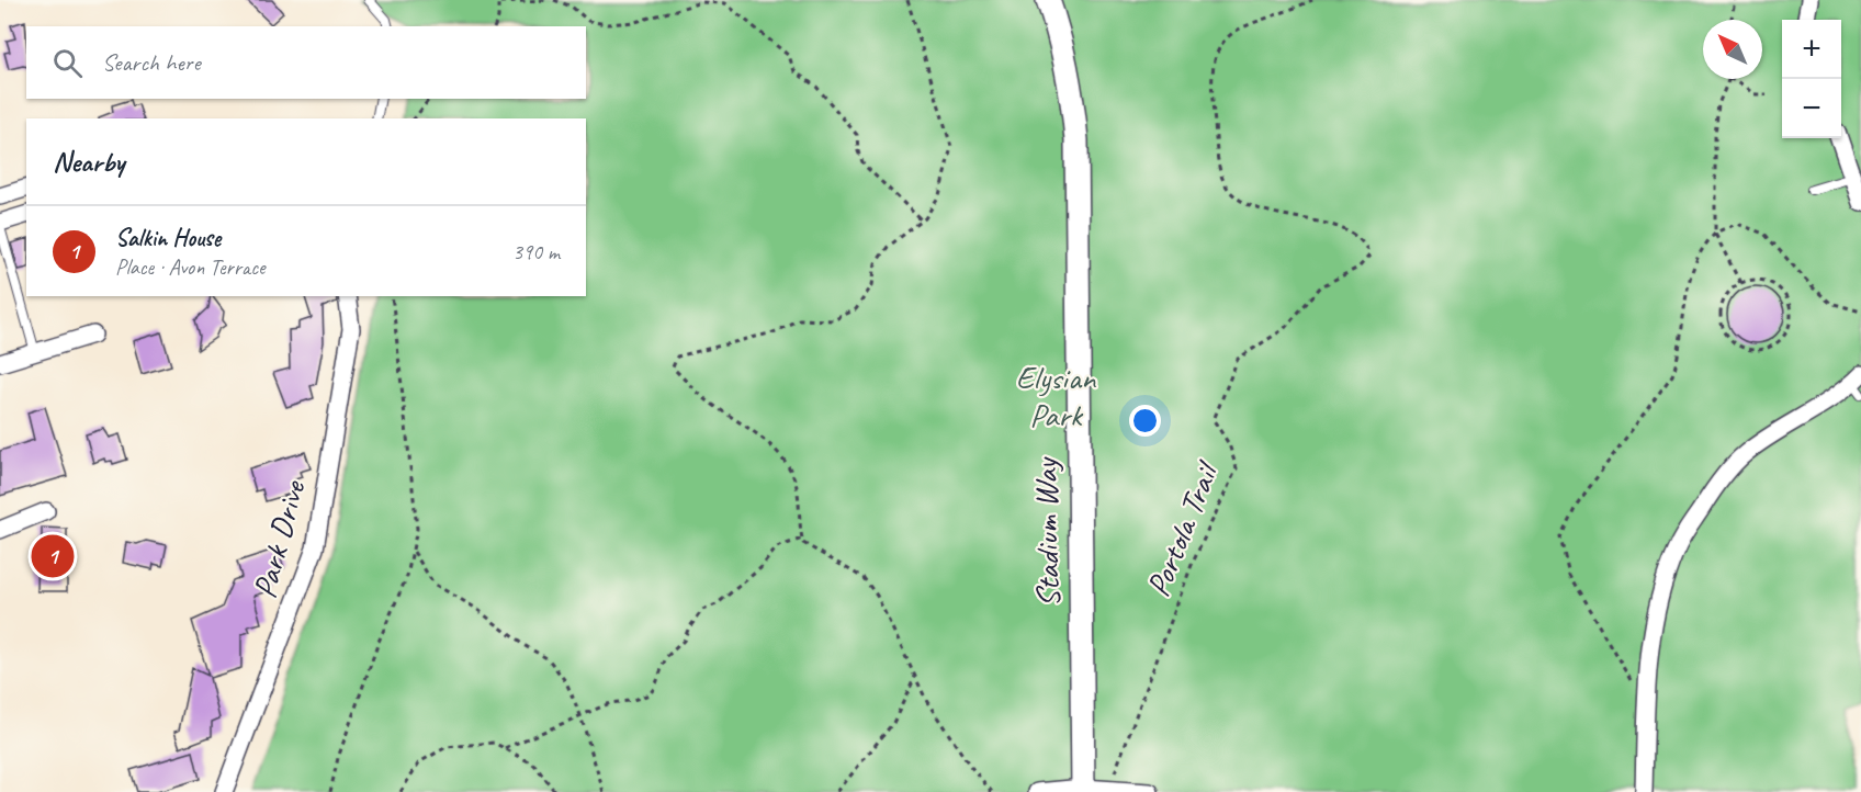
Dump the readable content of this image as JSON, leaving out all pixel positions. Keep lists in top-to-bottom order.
{
  "streets": {
    "main road": ["Stadium Way"],
    "street": ["Park Drive"],
    "path": ["Portola Trail"]
  },
  "parks": ["Elysian Park"],
  "north": "top left",
  "page": {
    "map_buttons": ["+", "−"],
    "search": "Search here",
    "heading": "Nearby",
    "list": [
      {
        "mark": "1",
        "name": "Salkin House",
        "note": "Place · Avon Terrace",
        "value": "390 m"
      }
    ],
    "pins": "1"
  }
}
